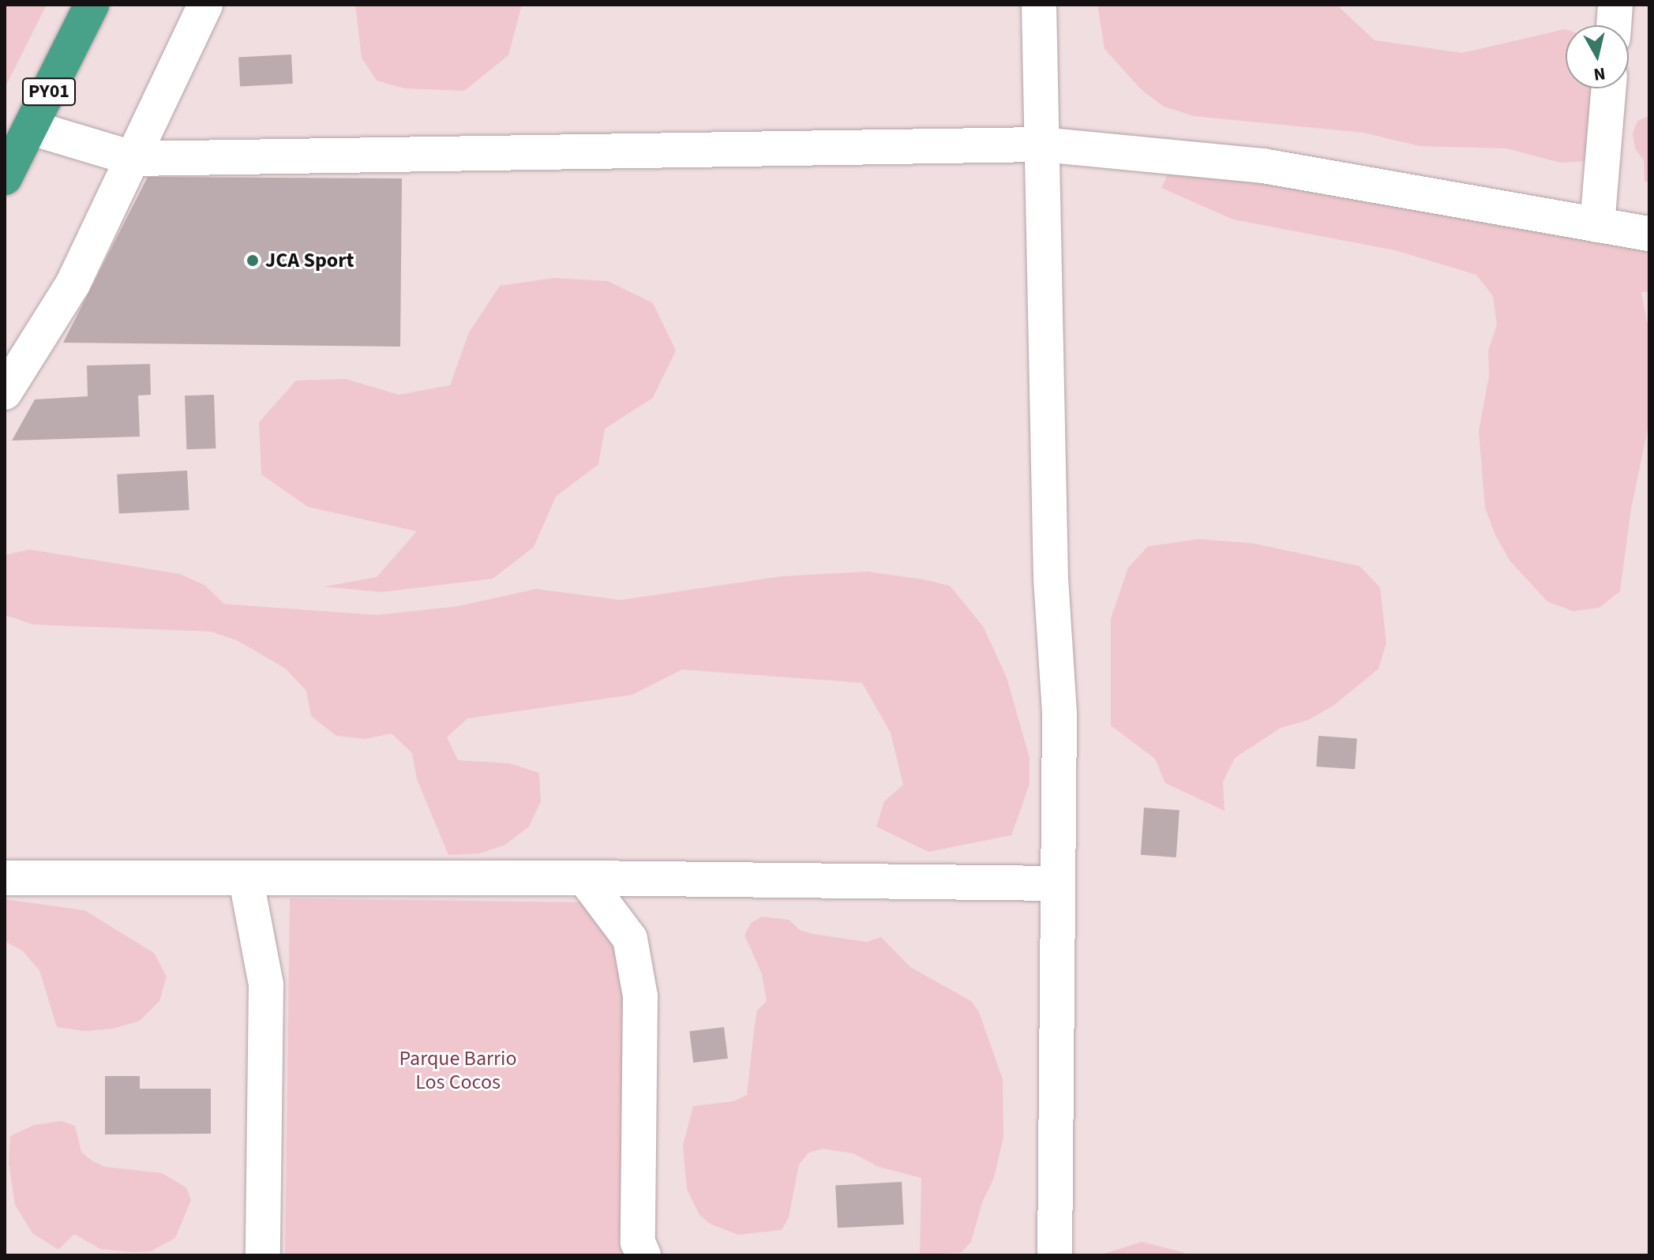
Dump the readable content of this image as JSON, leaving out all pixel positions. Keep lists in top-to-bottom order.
{
  "streets": {
    "highway": ["PY01"]
  },
  "parks": ["Parque Barrio Los Cocos"],
  "places": ["JCA Sport"],
  "north": "bottom"
}
